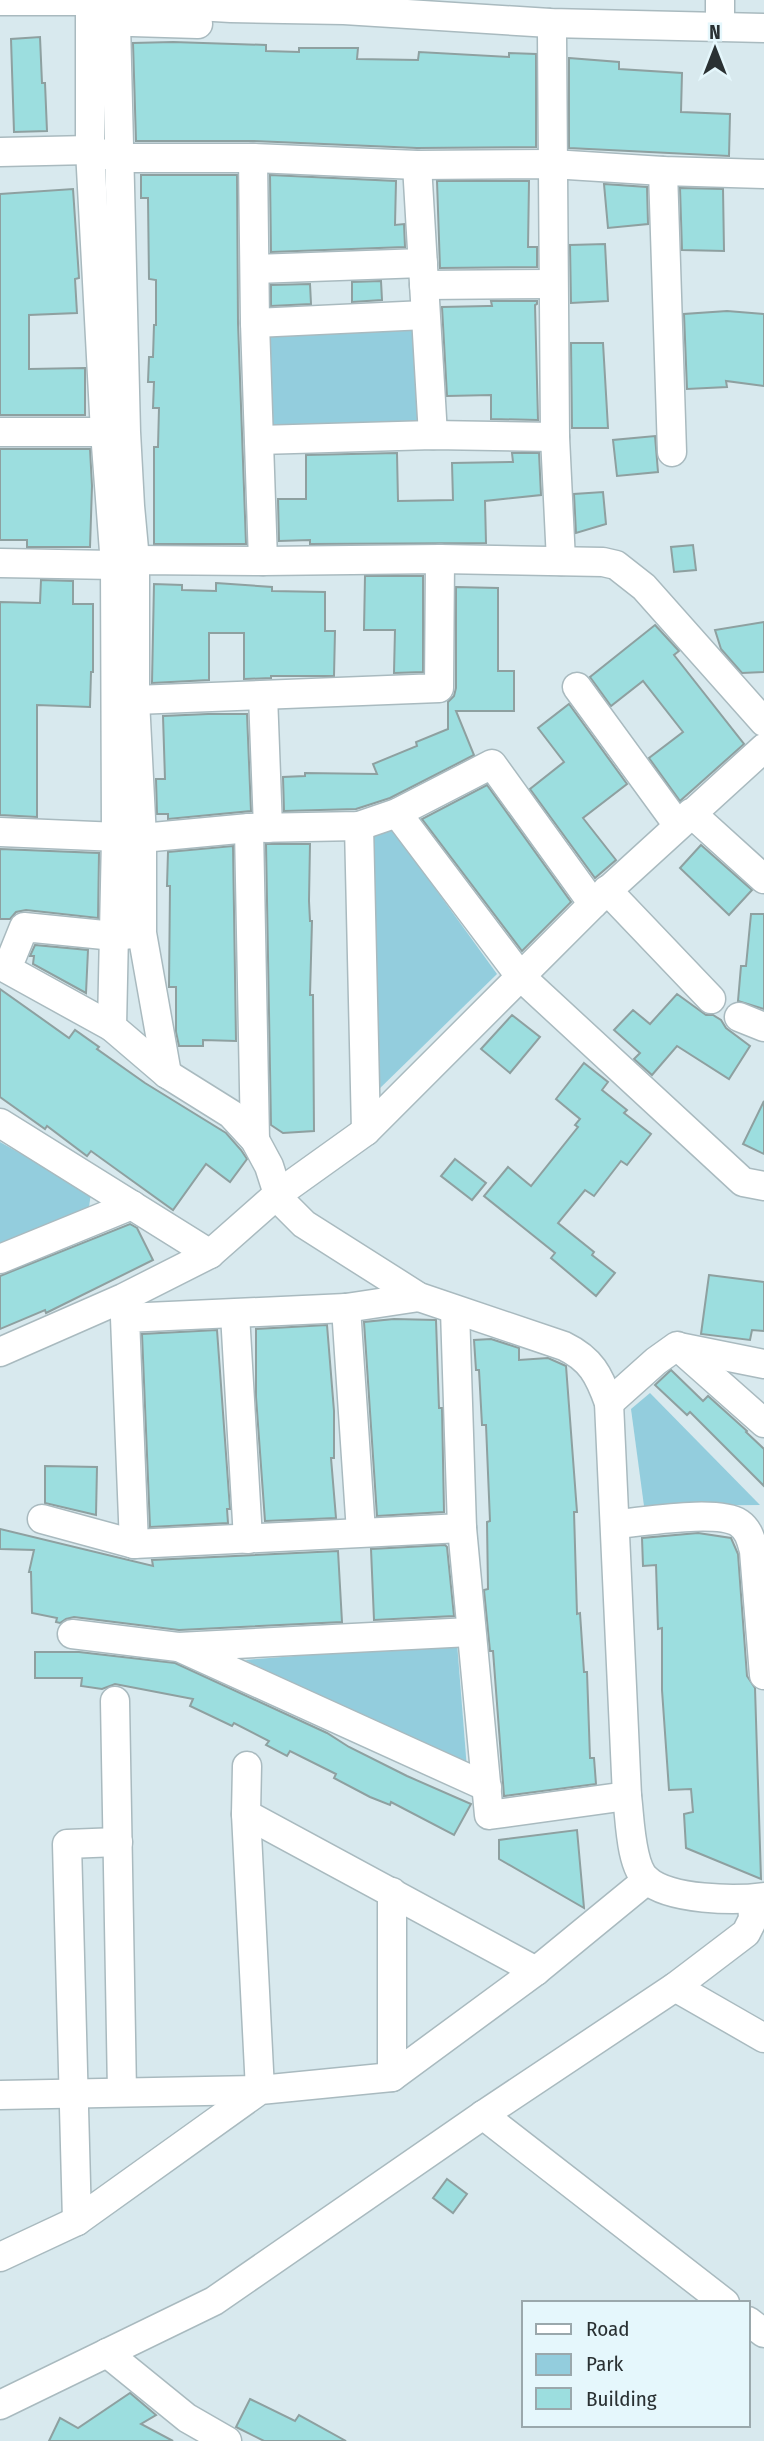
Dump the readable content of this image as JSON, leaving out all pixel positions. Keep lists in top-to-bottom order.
{
  "legend": ["Road", "Park", "Building"],
  "north": "top"
}
